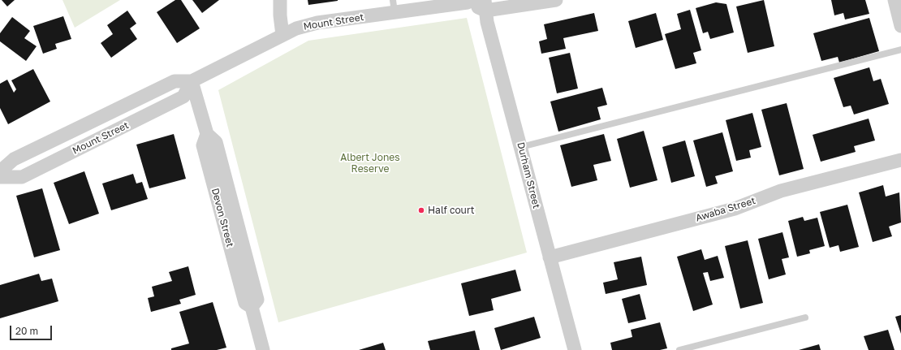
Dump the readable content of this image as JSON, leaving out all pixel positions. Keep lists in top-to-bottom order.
{
  "streets": {
    "street": [
      "Mount Street",
      "Durham Street",
      "Awaba Street",
      "Devon Street"
    ]
  },
  "crossings": [
    ["Mount Street", "Durham Street"],
    ["Mount Street", "Devon Street"],
    ["Durham Street", "Awaba Street"]
  ],
  "parks": ["Albert Jones Reserve"],
  "places": ["Half court"],
  "scale_bar": "20 m"
}
